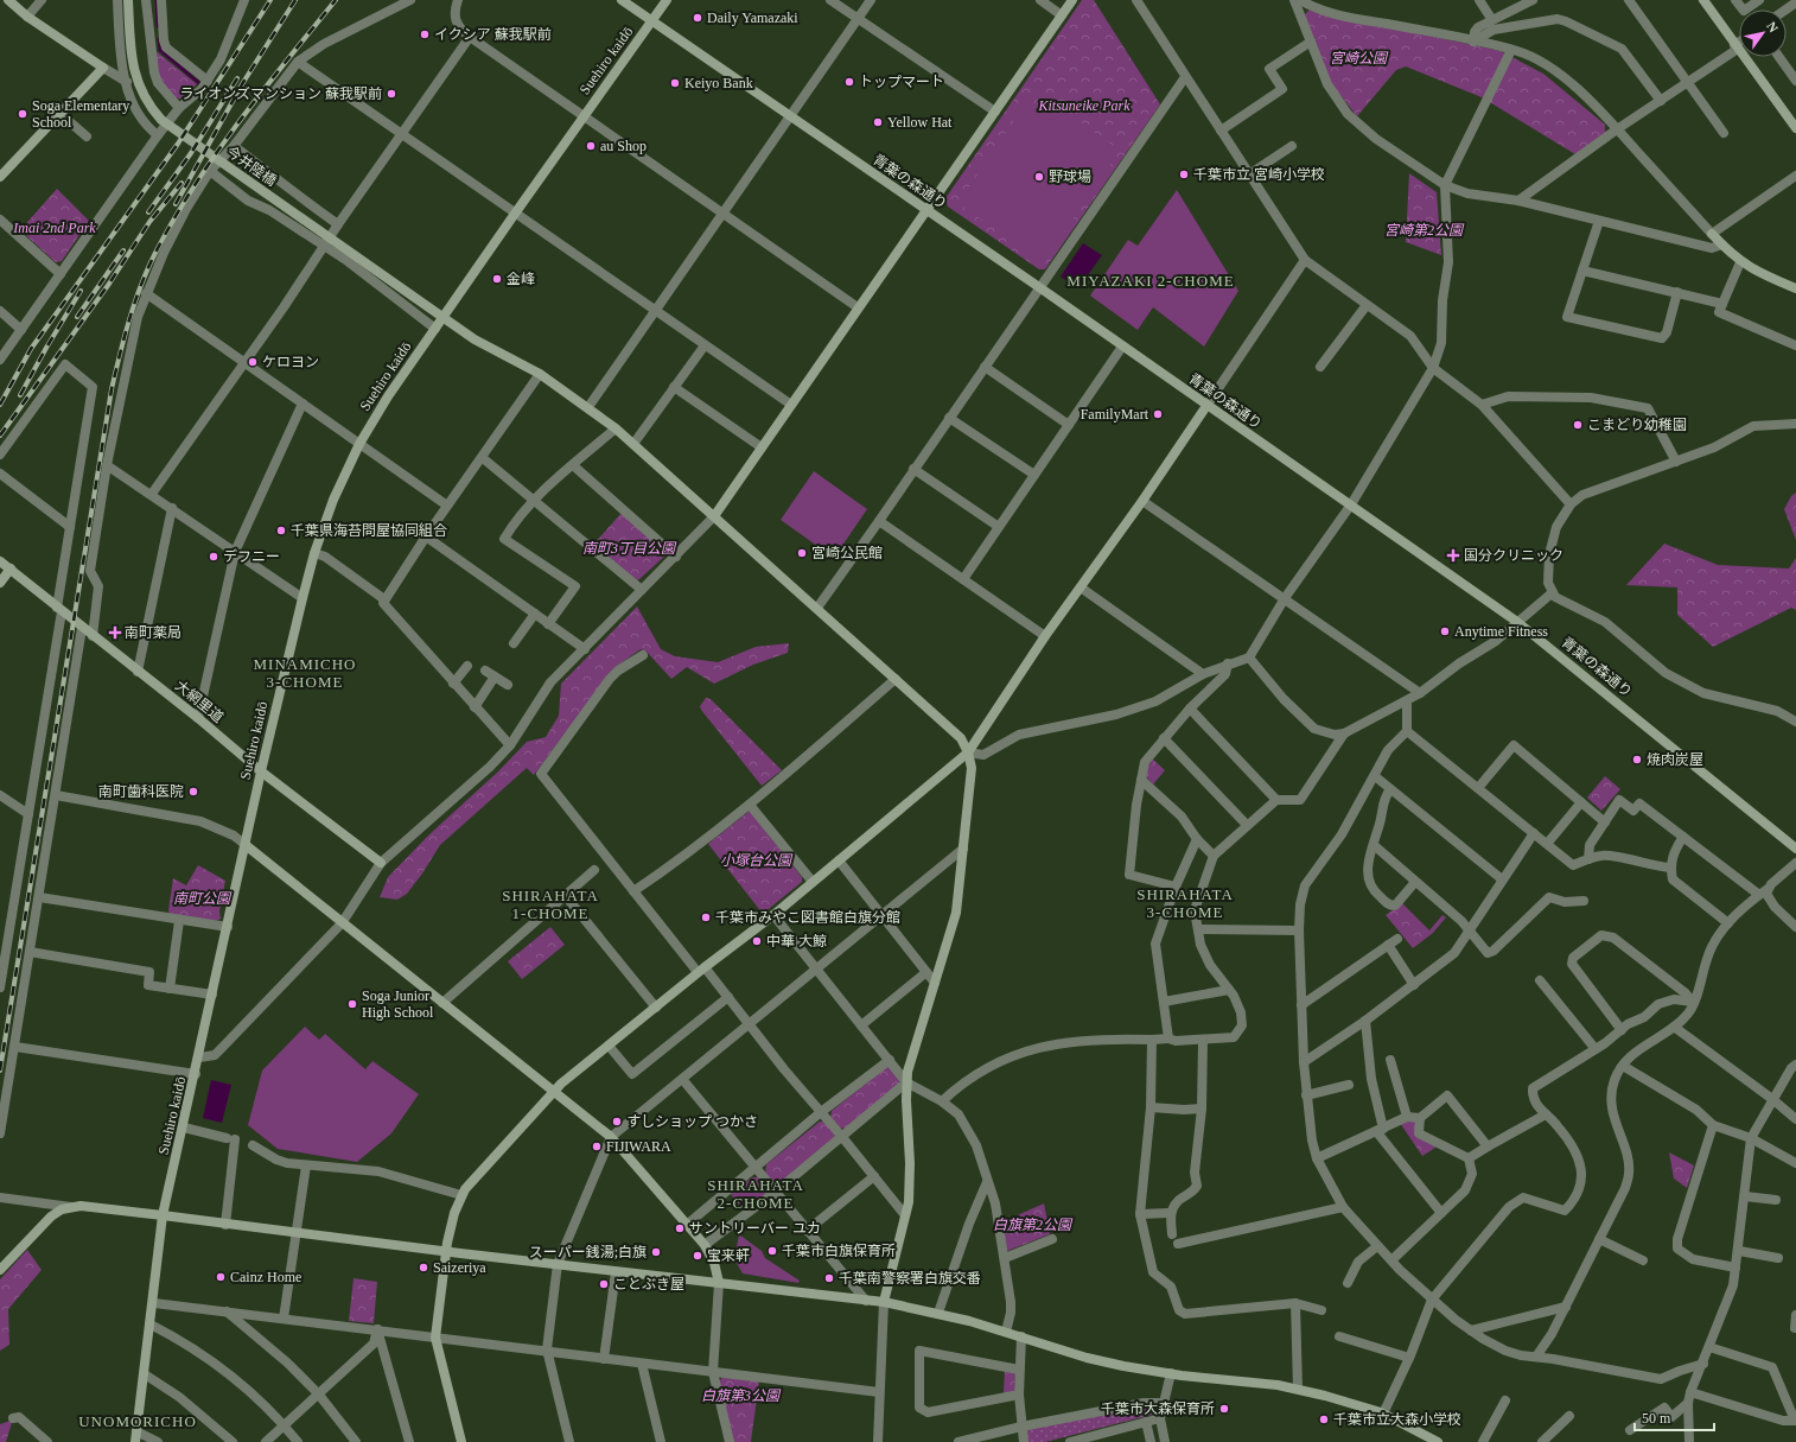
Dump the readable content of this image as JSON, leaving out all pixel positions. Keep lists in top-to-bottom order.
{
  "streets": {
    "street": [
      "Suehiro kaidō",
      "今井陸橋",
      "青葉の森通り",
      "大網里道"
    ]
  },
  "crossings": [
    ["Suehiro kaidō", "今井陸橋"],
    ["Suehiro kaidō", "青葉の森通り"],
    ["Suehiro kaidō", "大網里道"]
  ],
  "districts": [
    "MIYAZAKI 2-CHOME",
    "MINAMICHO 3-CHOME",
    "SHIRAHATA 3-CHOME",
    "SHIRAHATA 1-CHOME",
    "SHIRAHATA 2-CHOME",
    "UNOMORICHO"
  ],
  "parks": [
    "宮崎公園",
    "Kitsuneike Park",
    "Imai 2nd Park",
    "宮崎第2公園",
    "南町3丁目公園",
    "小塚台公園",
    "南町公園",
    "白旗第2公園",
    "白旗第3公園"
  ],
  "places": {
    "other": [
      "Daily Yamazaki",
      "イクシア 蘇我駅前",
      "トップマート",
      "Keiyo Bank",
      "ライオンズマンション 蘇我駅前",
      "Soga Elementary School",
      "Yellow Hat",
      "au Shop",
      "千葉市立 宮崎小学校",
      "野球場",
      "金峰",
      "ケロヨン",
      "FamilyMart",
      "こまどり幼稚園",
      "千葉県海苔問屋協同組合",
      "宮崎公民館",
      "デフニー",
      "Anytime Fitness",
      "焼肉炭屋",
      "南町歯科医院",
      "千葉市みやこ図書館白旗分館",
      "中華 大鯨",
      "Soga Junior High School",
      "すしショップ つかさ",
      "FIJIWARA",
      "サントリーバー ユカ",
      "千葉市白旗保育所",
      "スーパー銭湯;白旗",
      "宝来軒",
      "Saizeriya",
      "Cainz Home",
      "千葉南警察署白旗交番",
      "ことぶき屋",
      "千葉市大森保育所",
      "千葉市立大森小学校"
    ],
    "health": ["国分クリニック", "南町薬局"]
  },
  "scale_bar": "50 m",
  "north": "top right"
}
